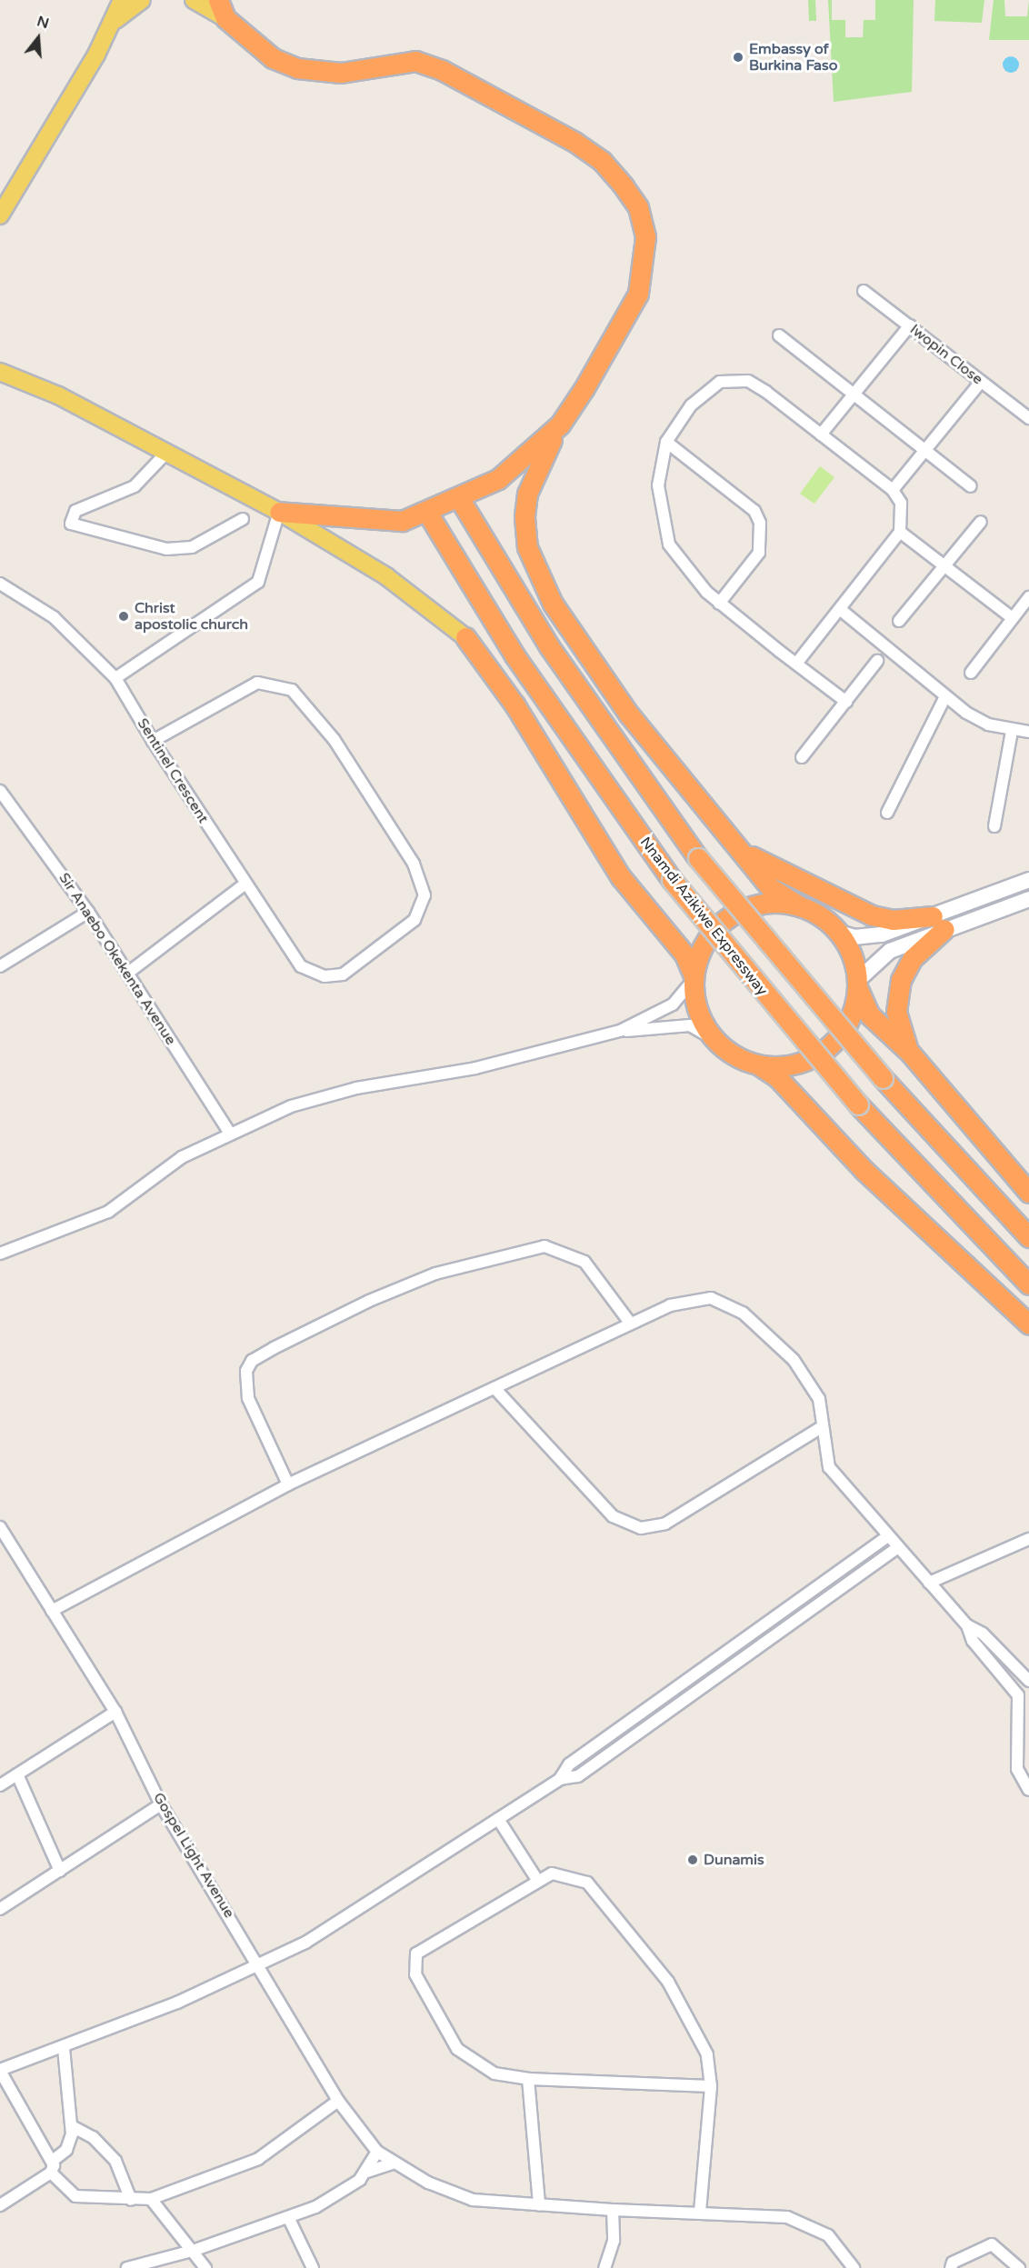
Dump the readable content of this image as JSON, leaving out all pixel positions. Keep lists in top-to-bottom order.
{
  "streets": {
    "highway": ["Nnamdi Azikiwe Expressway"],
    "street": [
      "Iwopin Close",
      "Sentinel Crescent",
      "Sir Anaebo Okekenta Avenue",
      "Gospel Light Avenue"
    ]
  },
  "places": ["Embassy of Burkina Faso", "Christ apostolic church", "Dunamis"],
  "north": "top"
}
